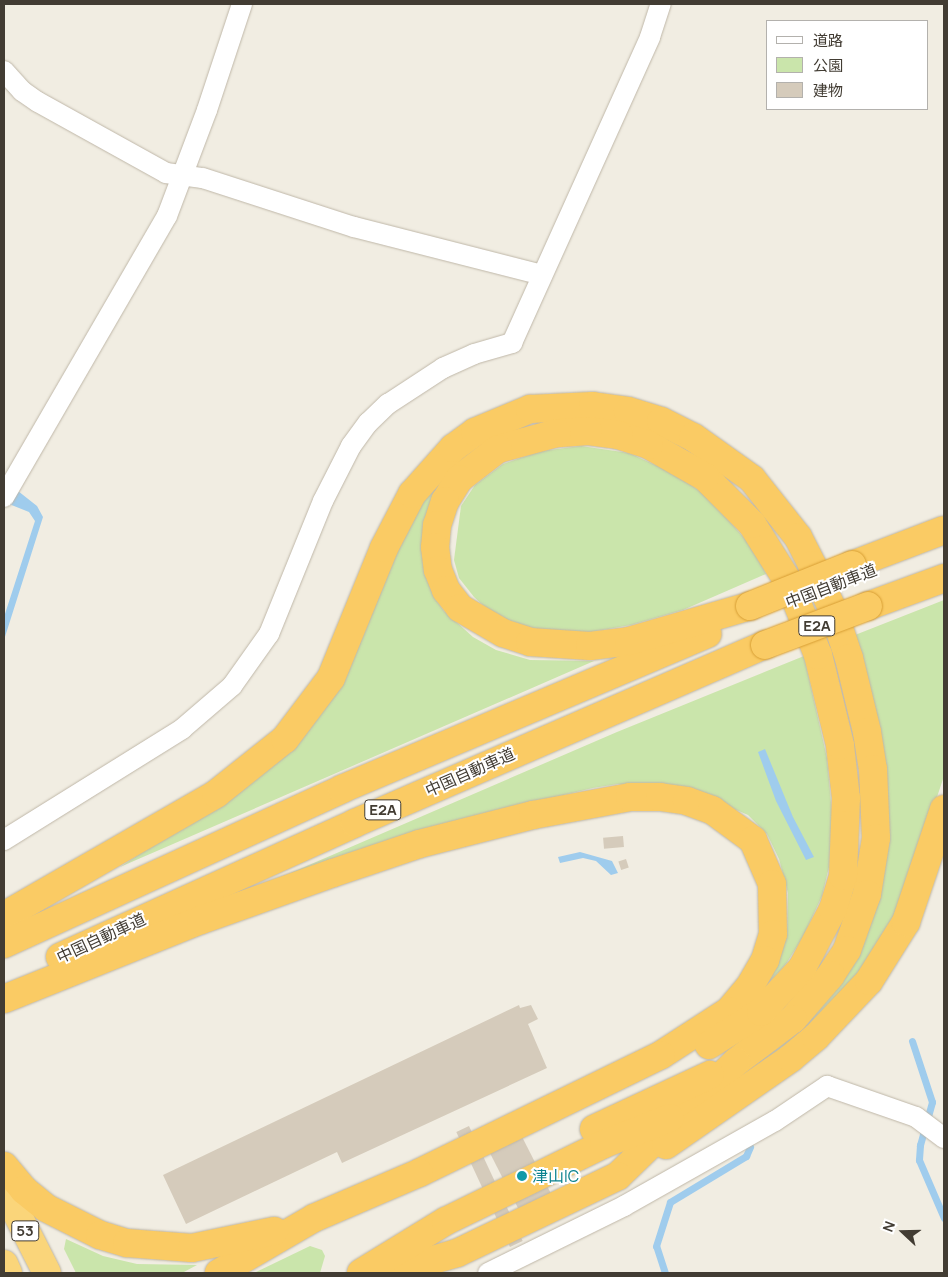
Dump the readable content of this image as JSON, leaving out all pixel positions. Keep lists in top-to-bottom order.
{
  "streets": {
    "highway": ["中国自動車道", "E2A", "53"]
  },
  "places": ["津山IC"],
  "legend": ["道路", "公園", "建物"],
  "north": "left"
}
